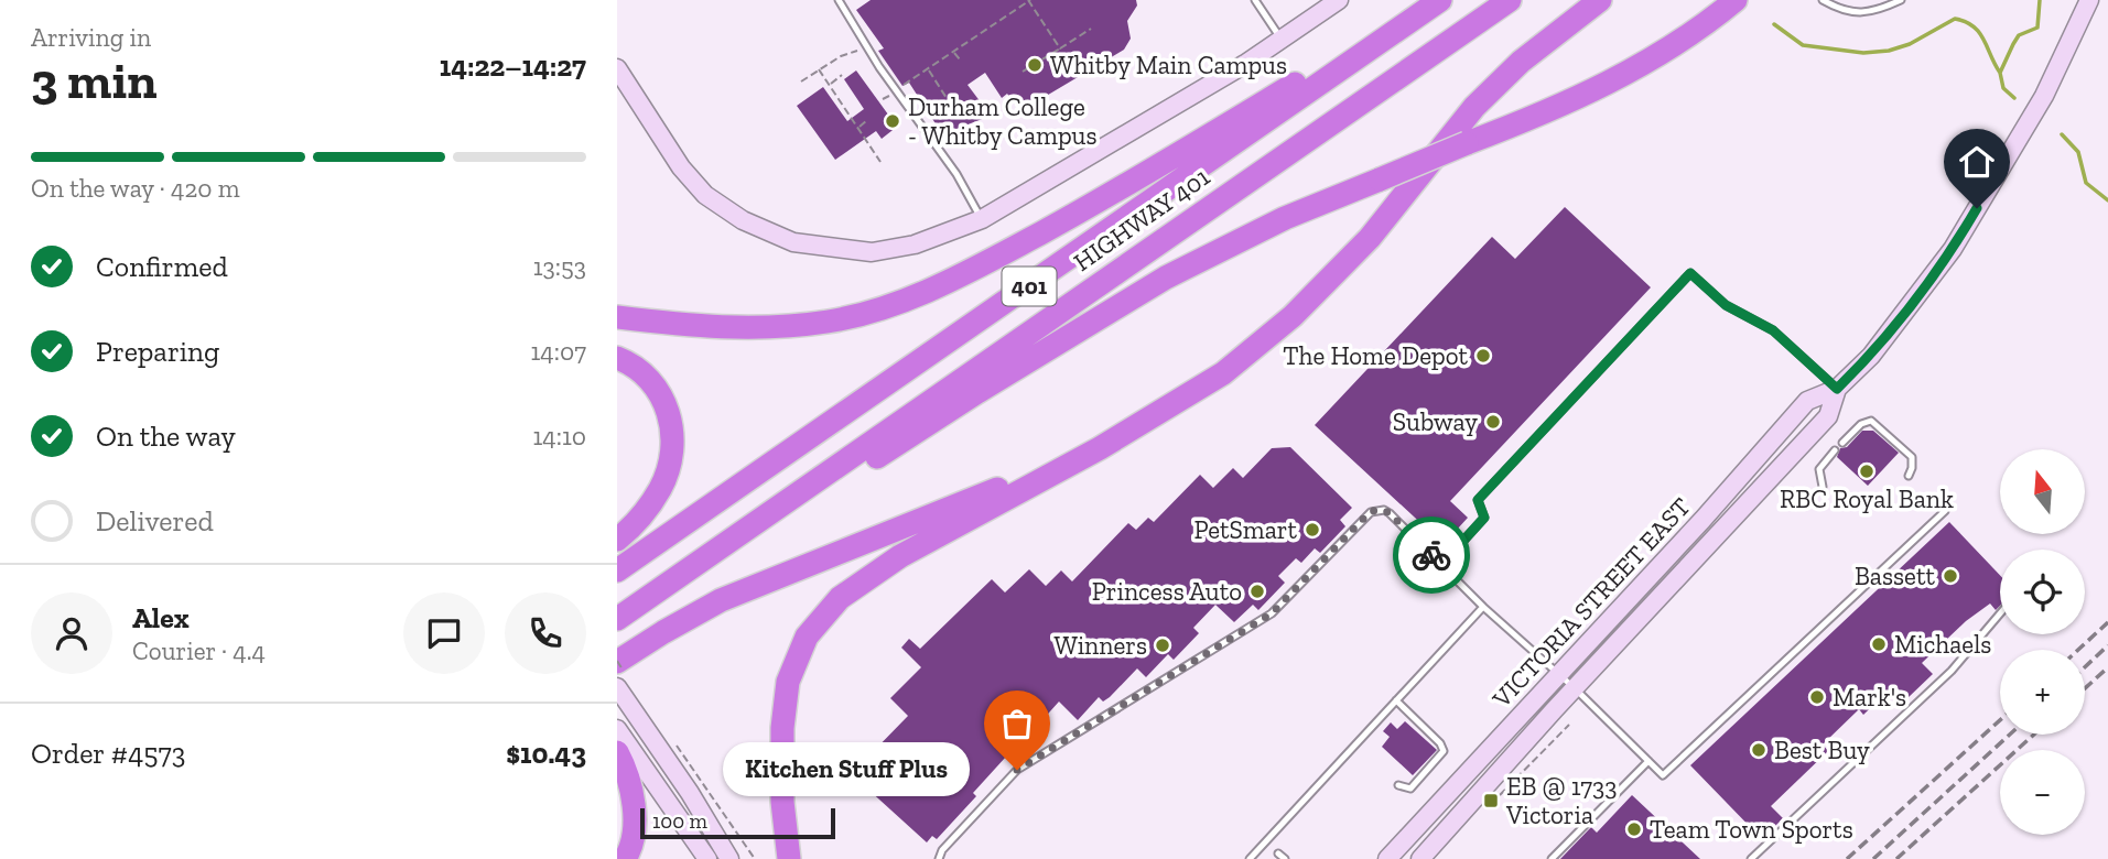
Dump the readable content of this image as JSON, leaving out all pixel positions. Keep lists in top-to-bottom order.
{
  "streets": {
    "highway": ["HIGHWAY 401", "401"],
    "main road": ["VICTORIA STREET EAST"]
  },
  "places": {
    "other": [
      "Whitby Main Campus",
      "Durham College - Whitby Campus",
      "The Home Depot",
      "Subway",
      "RBC Royal Bank",
      "PetSmart",
      "Bassett",
      "Princess Auto",
      "Michaels",
      "Winners",
      "Mark's",
      "Best Buy",
      "Kitchen Stuff Plus",
      "Team Town Sports"
    ],
    "transit": ["EB @ 1733 Victoria"]
  },
  "scale_bar": "100 m",
  "north": "top",
  "page": {
    "heading": ["3 min", "Arriving in", "14:22–14:27"],
    "panel": [
      "Alex",
      "Courier · 4.4",
      "Order #4573",
      "$10.43"
    ],
    "bar": "On the way · 420 m",
    "list": [
      ["Confirmed", "13:53"],
      ["Preparing", "14:07"],
      ["On the way", "14:10"],
      "Delivered"
    ],
    "map_buttons": ["+", "−"],
    "bubble": "Kitchen Stuff Plus",
    "scale": "100 m"
  }
}
